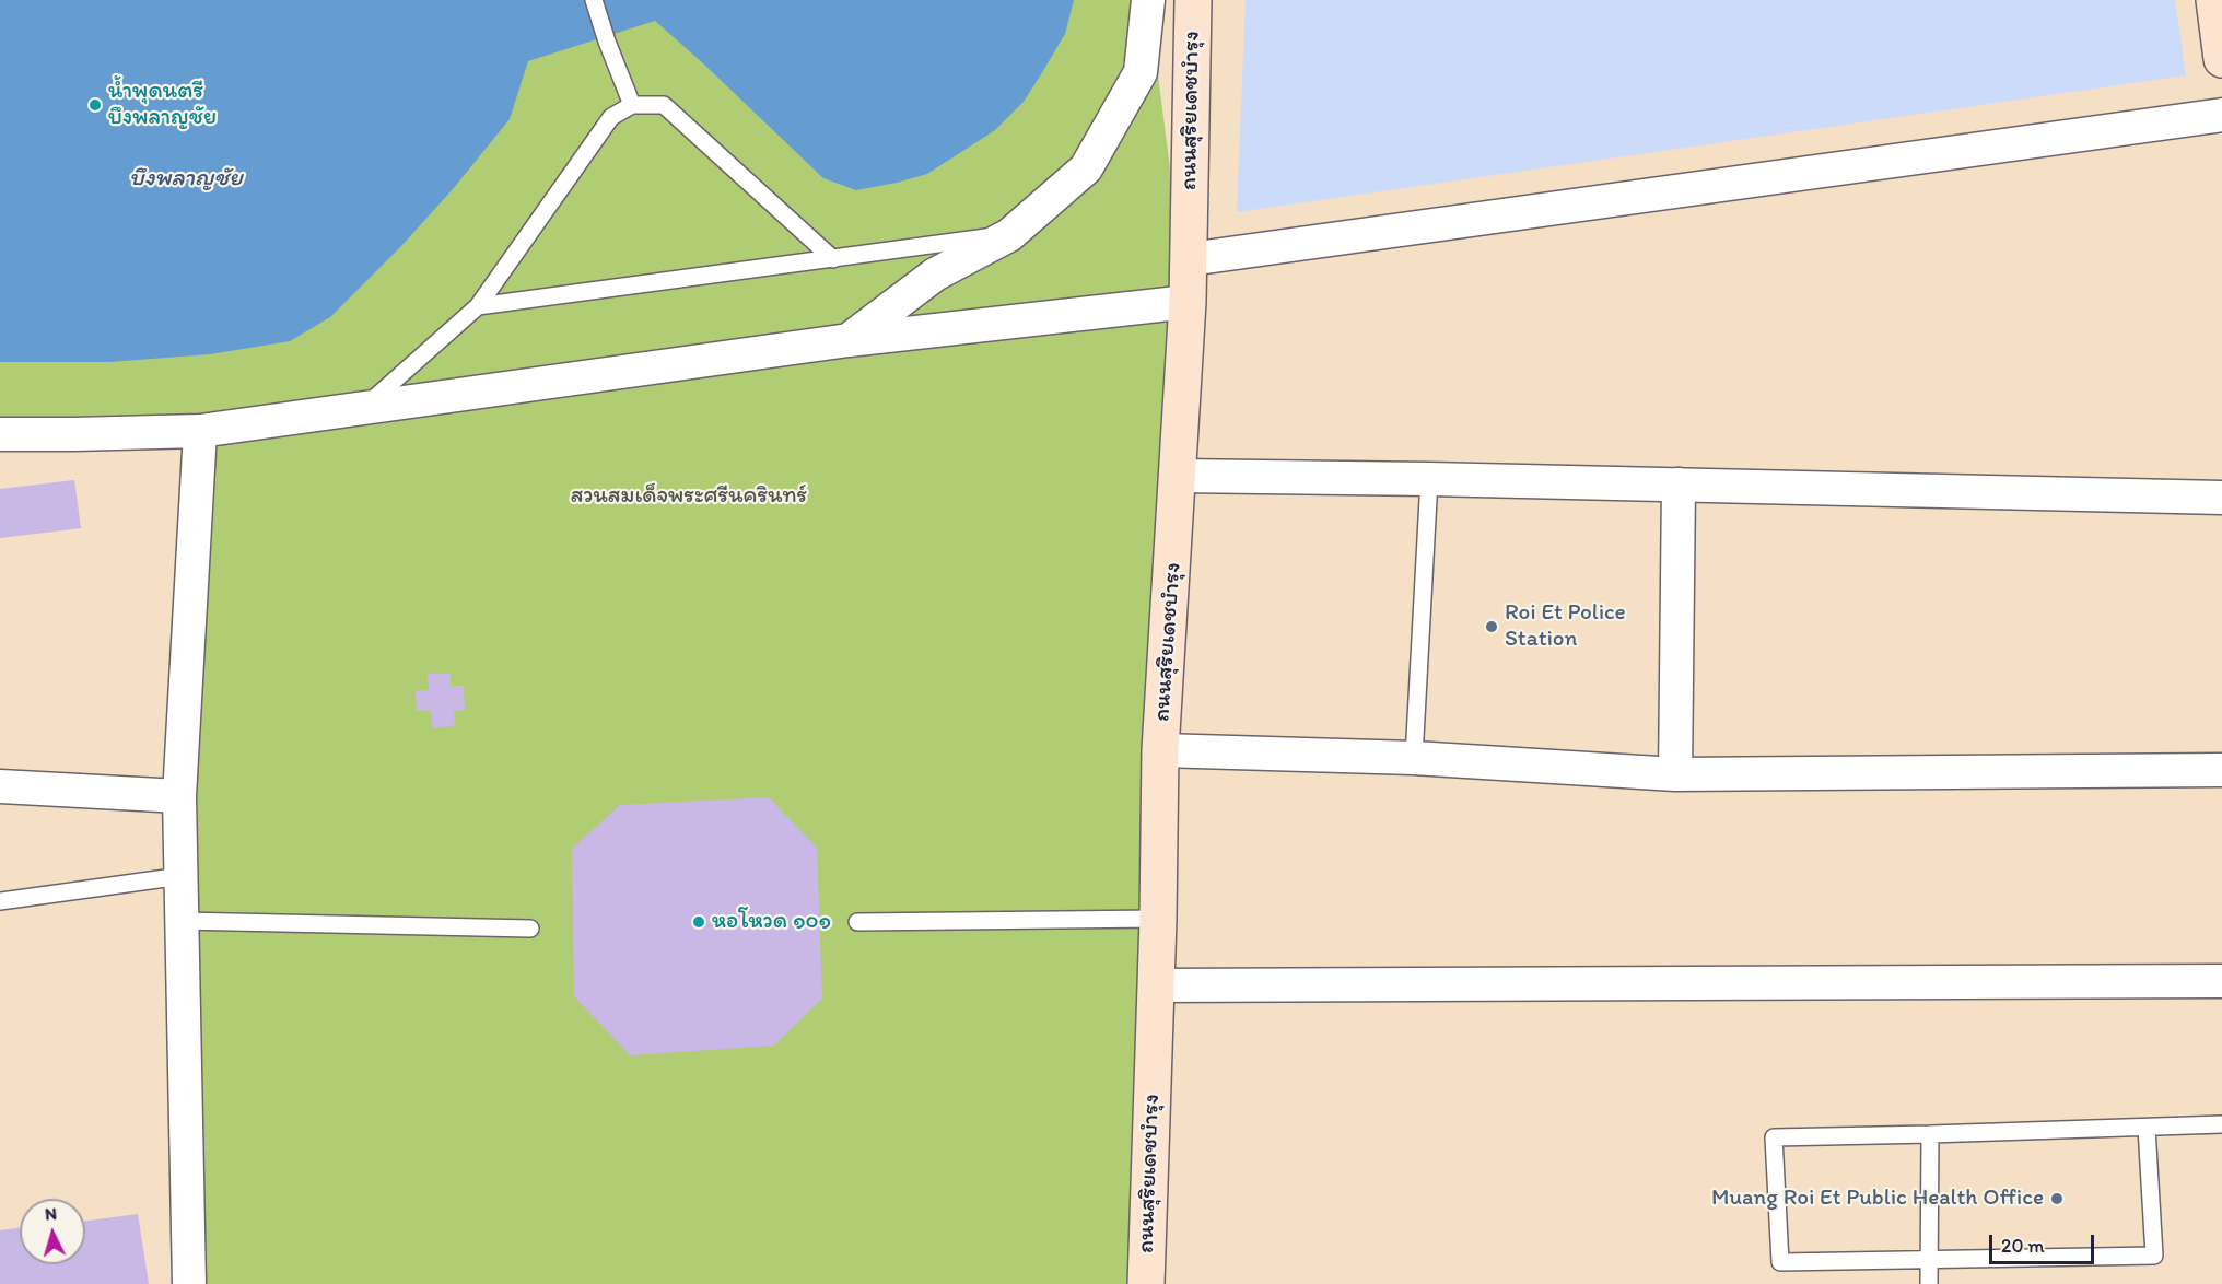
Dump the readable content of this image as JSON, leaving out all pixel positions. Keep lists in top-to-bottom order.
{
  "streets": {
    "main road": ["ถนนสุริยเดชบำรุง"]
  },
  "water": ["บึงพลาญชัย"],
  "parks": ["สวนสมเด็จพระศรีนครินทร์"],
  "places": [
    "น้ำพุดนตรี บึงพลาญชัย",
    "Roi Et Police Station",
    "หอโหวด ๑๐๑",
    "Muang Roi Et Public Health Office"
  ],
  "scale_bar": "20 m",
  "north": "top"
}
